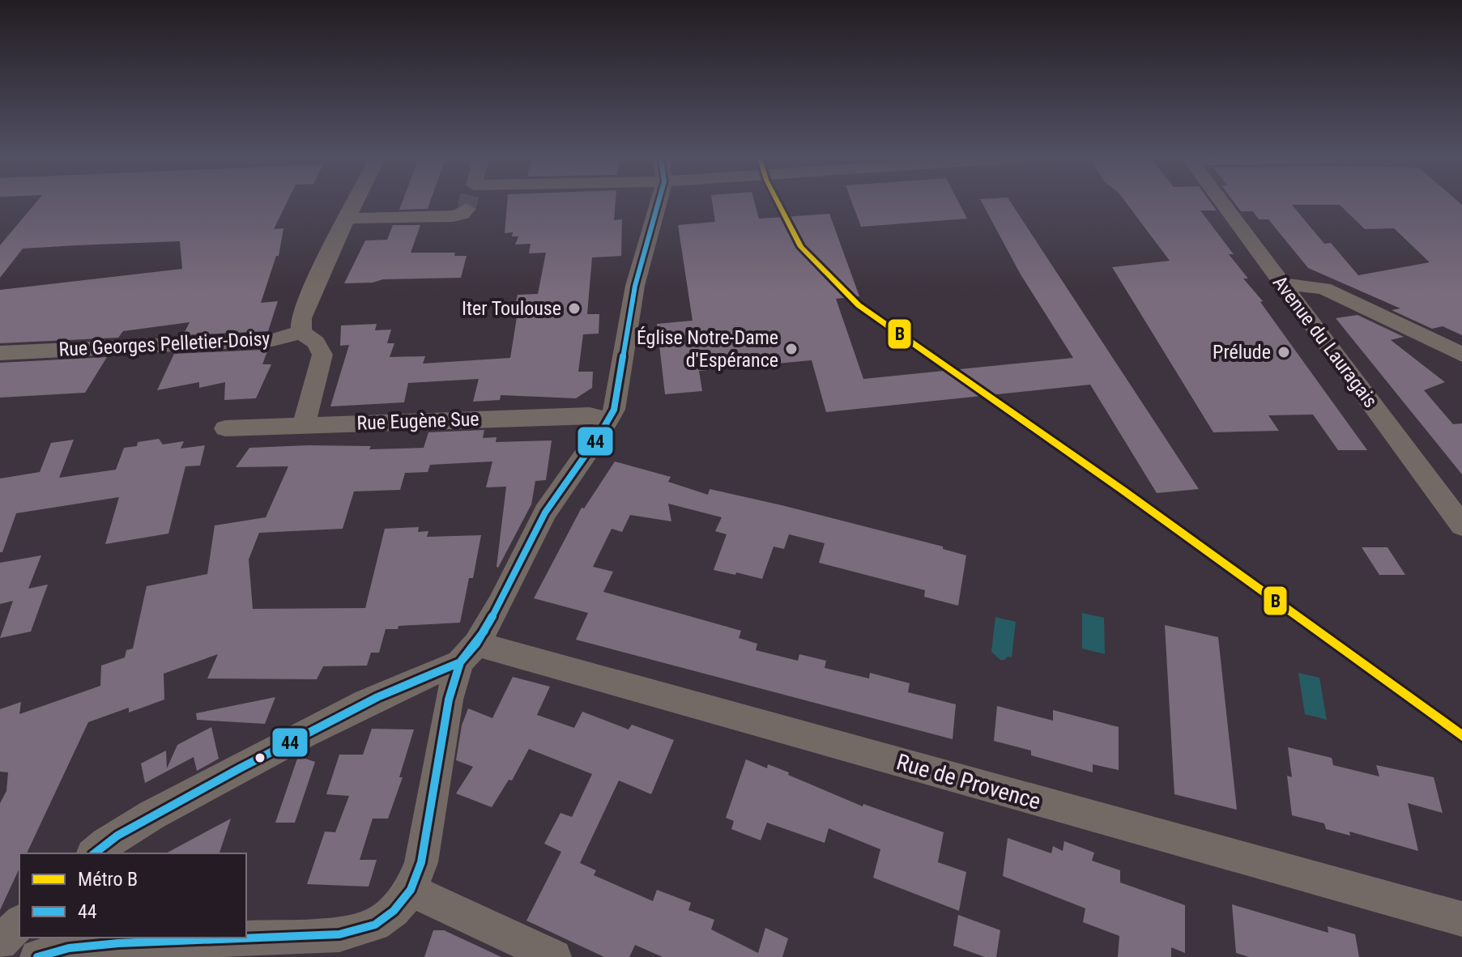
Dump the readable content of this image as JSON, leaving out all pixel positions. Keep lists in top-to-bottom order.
{
  "streets": {
    "street": [
      "Avenue du Lauragais",
      "Rue Georges Pelletier-Doisy",
      "Rue Eugène Sue",
      "Rue de Provence"
    ]
  },
  "places": ["Iter Toulouse", "Église Notre-Dame d'Espérance", "Prélude"],
  "lines": ["metro line B", "transit line 44"],
  "legend": ["Métro B", "44"]
}
